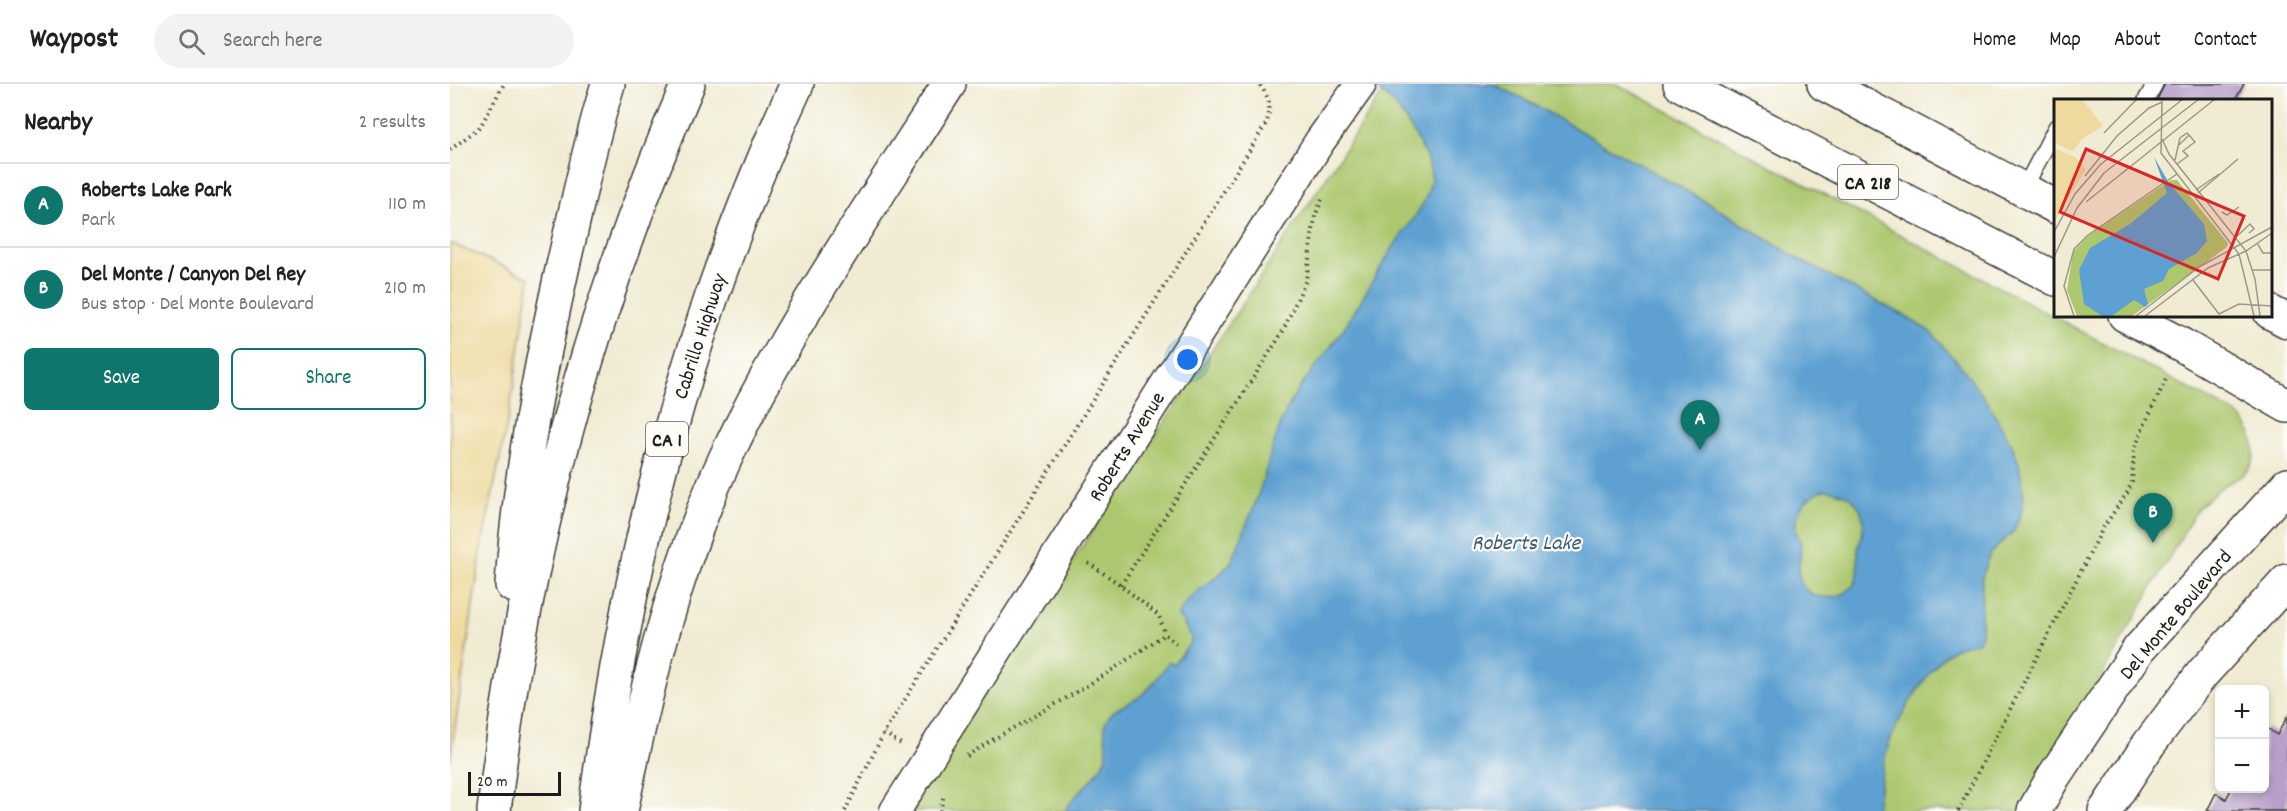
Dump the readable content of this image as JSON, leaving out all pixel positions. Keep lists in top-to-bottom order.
{
  "streets": {
    "main road": [
      "CA 218",
      "Cabrillo Highway",
      "CA 1",
      "Del Monte Boulevard"
    ],
    "street": ["Roberts Avenue"]
  },
  "water": ["Roberts Lake"],
  "scale_bar": "20 m",
  "page": {
    "header": "Waypost",
    "search": "Search here",
    "nav": [
      "Home",
      "Map",
      "About",
      "Contact"
    ],
    "heading": ["Nearby", "2 results"],
    "list": [
      {
        "mark": "A",
        "name": "Roberts Lake Park",
        "note": "Park",
        "value": "110 m"
      },
      {
        "mark": "B",
        "name": "Del Monte / Canyon Del Rey",
        "note": "Bus stop · Del Monte Boulevard",
        "value": "210 m"
      }
    ],
    "buttons": ["Save", "Share"],
    "pins": ["A", "B"],
    "map_buttons": ["+", "−"],
    "scale": "20 m"
  }
}
